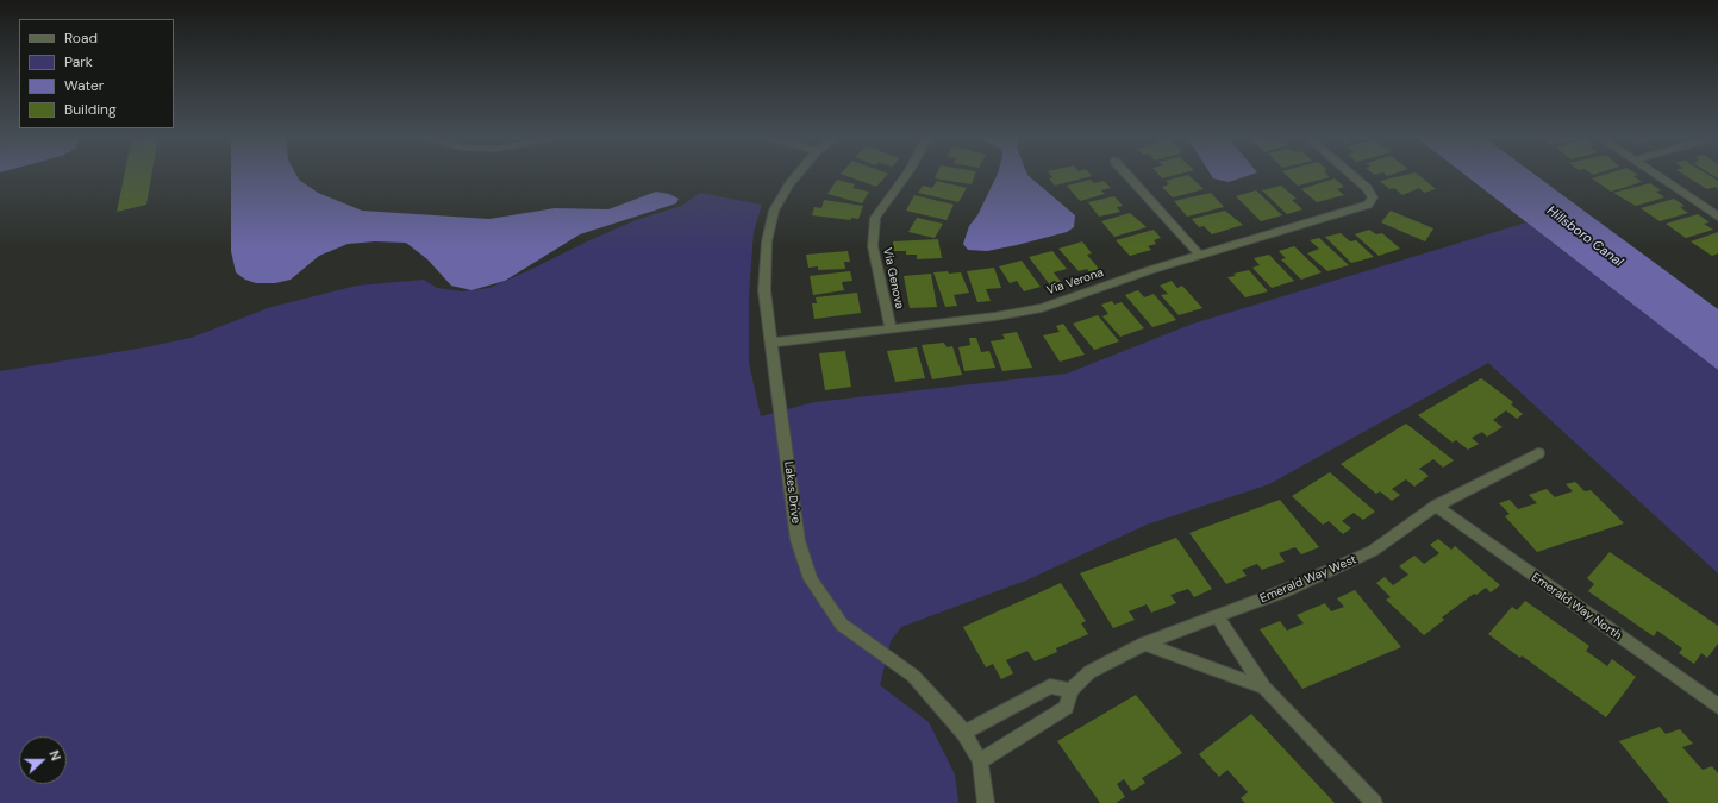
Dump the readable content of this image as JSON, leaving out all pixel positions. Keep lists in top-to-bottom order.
{
  "streets": {
    "street": [
      "Via Genova",
      "Via Verona",
      "Lakes Drive",
      "Emerald Way West",
      "Emerald Way North"
    ]
  },
  "crossings": [
    ["Via Genova", "Via Verona"],
    ["Via Verona", "Lakes Drive"],
    ["Lakes Drive", "Emerald Way West"],
    ["Emerald Way West", "Emerald Way North"]
  ],
  "water": ["Hillsboro Canal"],
  "legend": [
    "Road",
    "Park",
    "Water",
    "Building"
  ],
  "north": "right"
}
